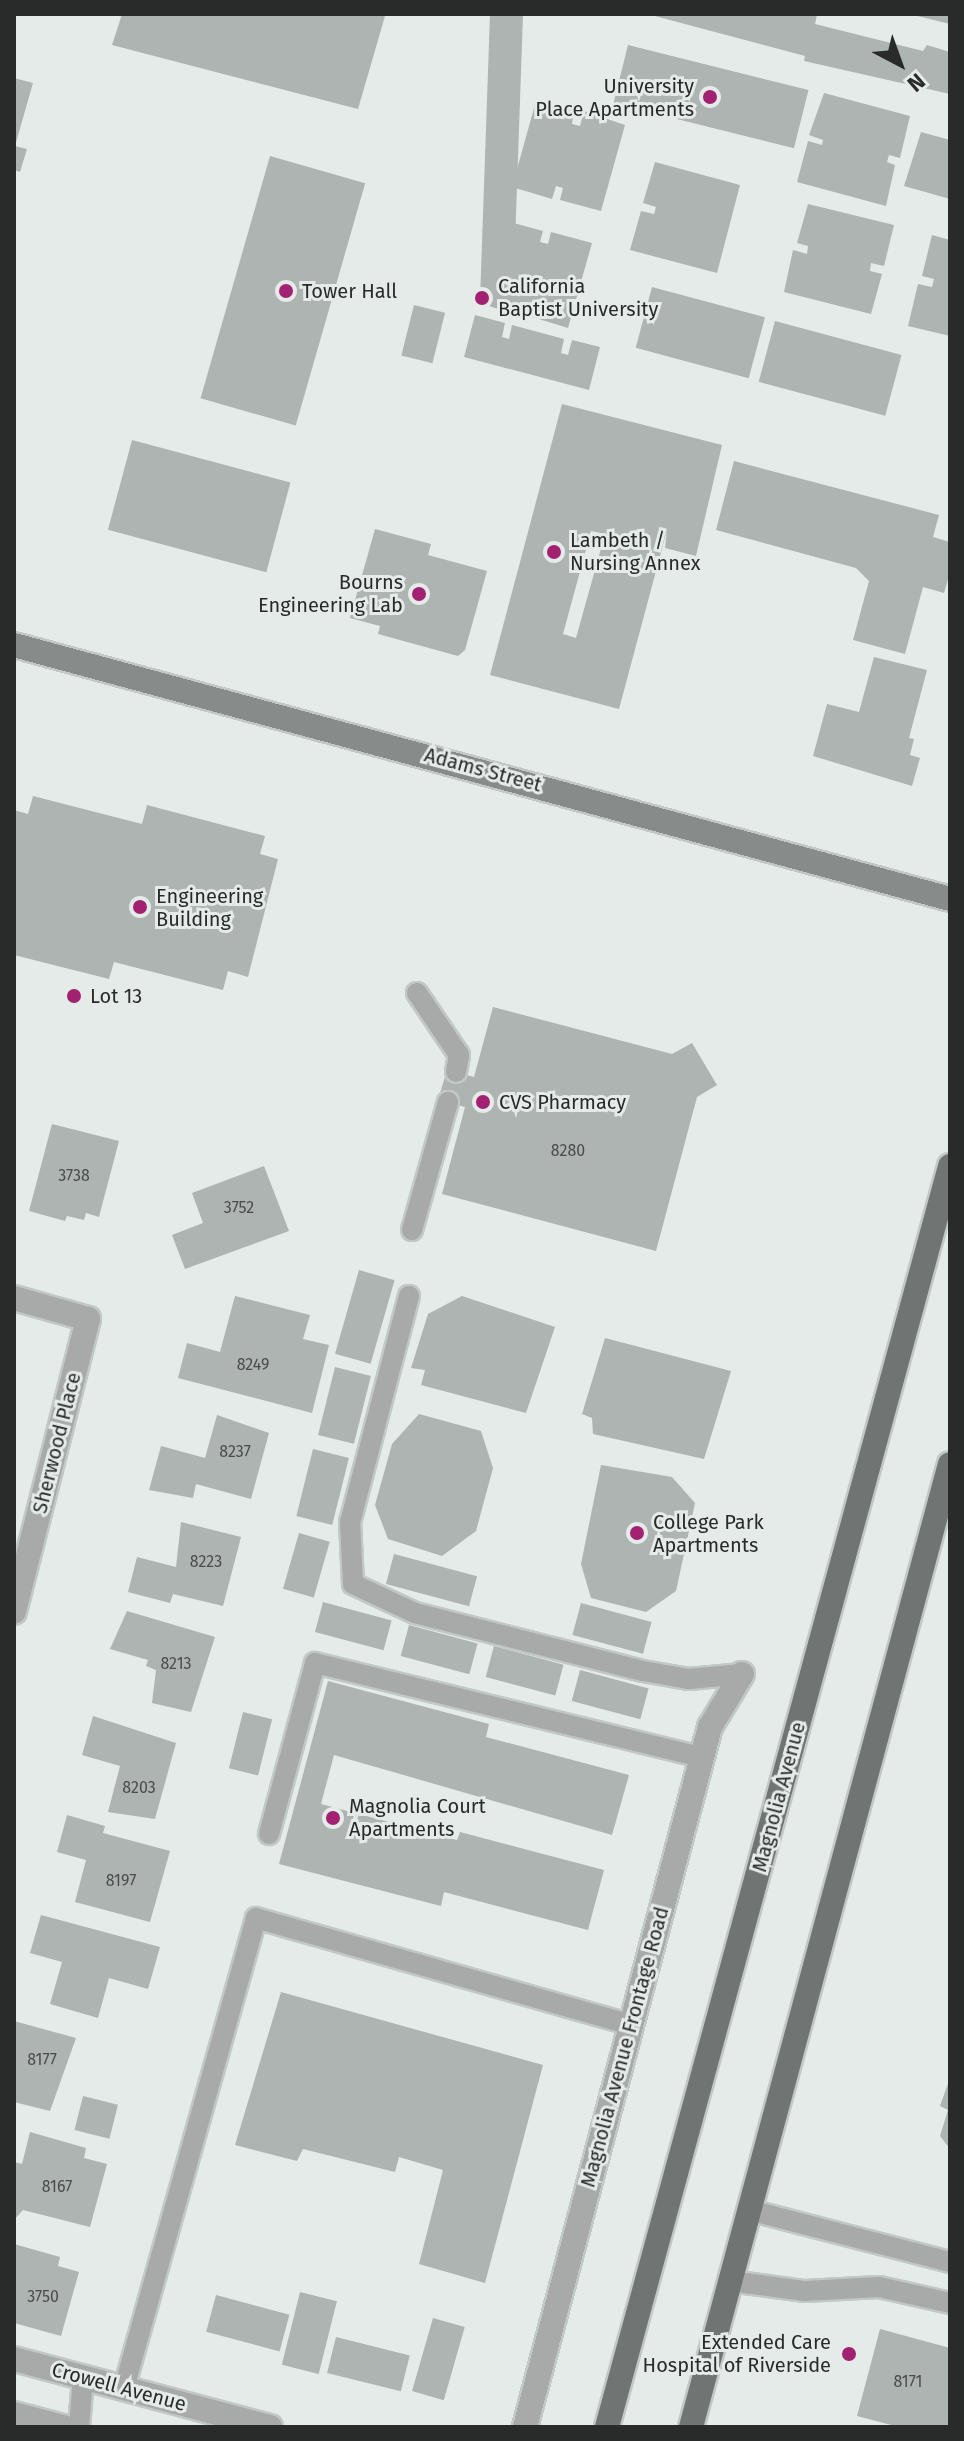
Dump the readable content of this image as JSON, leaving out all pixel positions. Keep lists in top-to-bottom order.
{
  "streets": {
    "main road": ["Adams Street", "Magnolia Avenue"],
    "street": ["Sherwood Place", "Magnolia Avenue Frontage Road", "Crowell Avenue"]
  },
  "places": [
    "University Place Apartments",
    "Tower Hall",
    "California Baptist University",
    "Lambeth / Nursing Annex",
    "Bourns Engineering Lab",
    "Engineering Building",
    "Lot 13",
    "CVS Pharmacy",
    "College Park Apartments",
    "Magnolia Court Apartments",
    "Extended Care Hospital of Riverside"
  ],
  "house_numbers": [
    "8280",
    "3738",
    "3752",
    "8249",
    "8237",
    "8223",
    "8213",
    "8203",
    "8197",
    "8177",
    "8167",
    "3750",
    "8171"
  ],
  "north": "bottom right"
}
